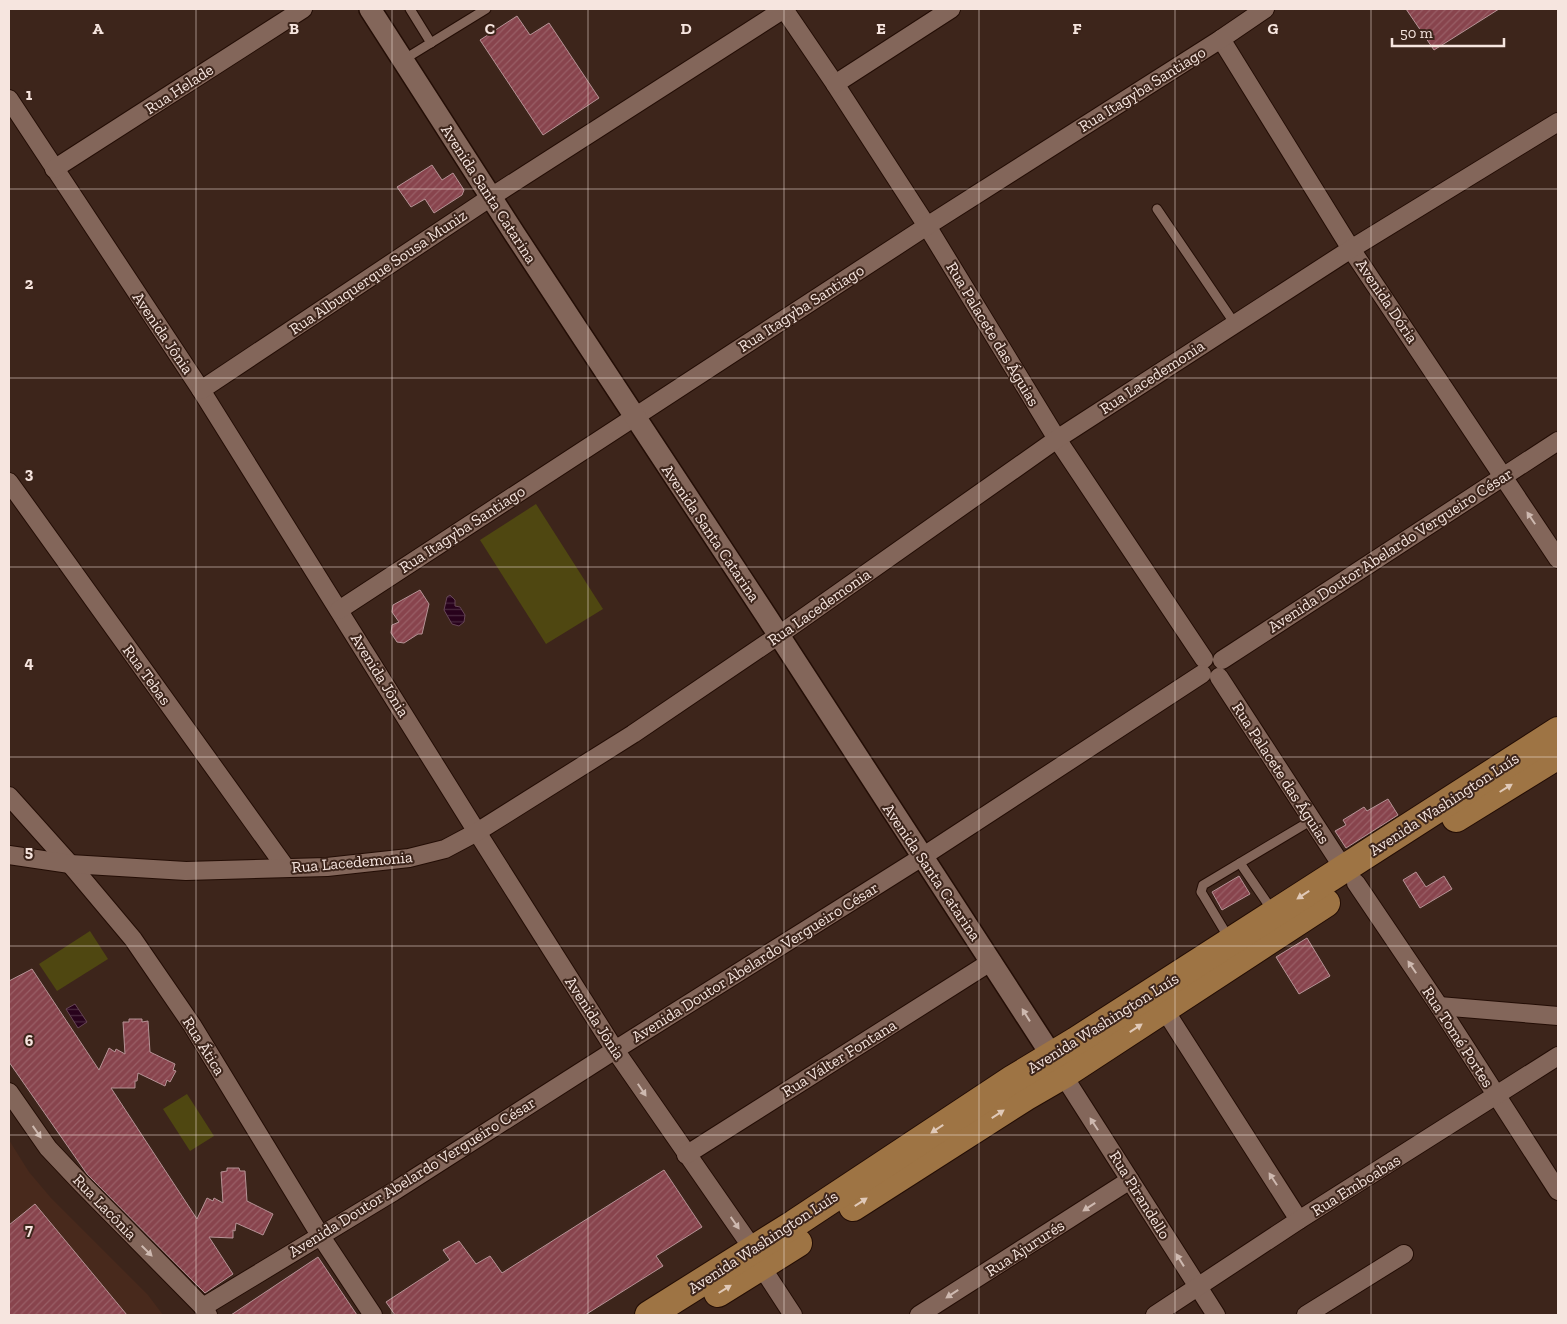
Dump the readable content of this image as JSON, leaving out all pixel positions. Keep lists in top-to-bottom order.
{
  "streets": {
    "highway": ["Avenida Washington Luís"],
    "street": [
      "Rua Helade",
      "Rua Itagyba Santiago",
      "Avenida Santa Catarina",
      "Rua Albuquerque Sousa Muniz",
      "Avenida Dória",
      "Avenida Jônia",
      "Rua Palacete das Águias",
      "Rua Lacedemonia",
      "Avenida Doutor Abelardo Vergueiro César",
      "Rua Tebas",
      "Rua Tomé Portes",
      "Rua Ática",
      "Rua Válter Fontana",
      "Rua Emboabas",
      "Rua Pirandello",
      "Rua Lacônia",
      "Rua Ajururés"
    ]
  },
  "crossings": [
    ["Rua Helade", "Avenida Jônia"],
    ["Rua Itagyba Santiago", "Avenida Santa Catarina"],
    ["Rua Itagyba Santiago", "Avenida Dória"],
    ["Rua Itagyba Santiago", "Avenida Jônia"],
    ["Rua Itagyba Santiago", "Rua Palacete das Águias"],
    ["Avenida Santa Catarina", "Rua Albuquerque Sousa Muniz"],
    ["Avenida Santa Catarina", "Rua Lacedemonia"],
    ["Avenida Santa Catarina", "Avenida Doutor Abelardo Vergueiro César"],
    ["Avenida Santa Catarina", "Avenida Washington Luís"],
    ["Avenida Santa Catarina", "Rua Válter Fontana"],
    ["Avenida Santa Catarina", "Rua Pirandello"],
    ["Rua Albuquerque Sousa Muniz", "Avenida Jônia"],
    ["Rua Albuquerque Sousa Muniz", "Rua Palacete das Águias"],
    ["Avenida Dória", "Rua Lacedemonia"],
    ["Avenida Dória", "Avenida Doutor Abelardo Vergueiro César"],
    ["Avenida Jônia", "Rua Lacedemonia"],
    ["Avenida Jônia", "Avenida Doutor Abelardo Vergueiro César"],
    ["Avenida Jônia", "Avenida Washington Luís"],
    ["Avenida Jônia", "Rua Válter Fontana"],
    ["Rua Palacete das Águias", "Rua Lacedemonia"],
    ["Rua Palacete das Águias", "Avenida Doutor Abelardo Vergueiro César"],
    ["Rua Palacete das Águias", "Avenida Washington Luís"],
    ["Rua Palacete das Águias", "Rua Tomé Portes"],
    ["Rua Lacedemonia", "Rua Tebas"],
    ["Rua Lacedemonia", "Rua Ática"],
    ["Avenida Doutor Abelardo Vergueiro César", "Rua Ática"],
    ["Avenida Doutor Abelardo Vergueiro César", "Rua Lacônia"],
    ["Avenida Washington Luís", "Rua Tomé Portes"],
    ["Avenida Washington Luís", "Rua Pirandello"],
    ["Rua Tomé Portes", "Rua Emboabas"],
    ["Rua Emboabas", "Rua Pirandello"],
    ["Rua Pirandello", "Rua Ajururés"]
  ],
  "one_way": ["Rua Tomé Portes", "Rua Lacônia", "Rua Ajururés"],
  "scale_bar": "50 m",
  "grid": {
    "columns": [
      "A",
      "B",
      "C",
      "D",
      "E",
      "F",
      "G"
    ],
    "rows": [
      "1",
      "2",
      "3",
      "4",
      "5",
      "6",
      "7"
    ]
  }
}
